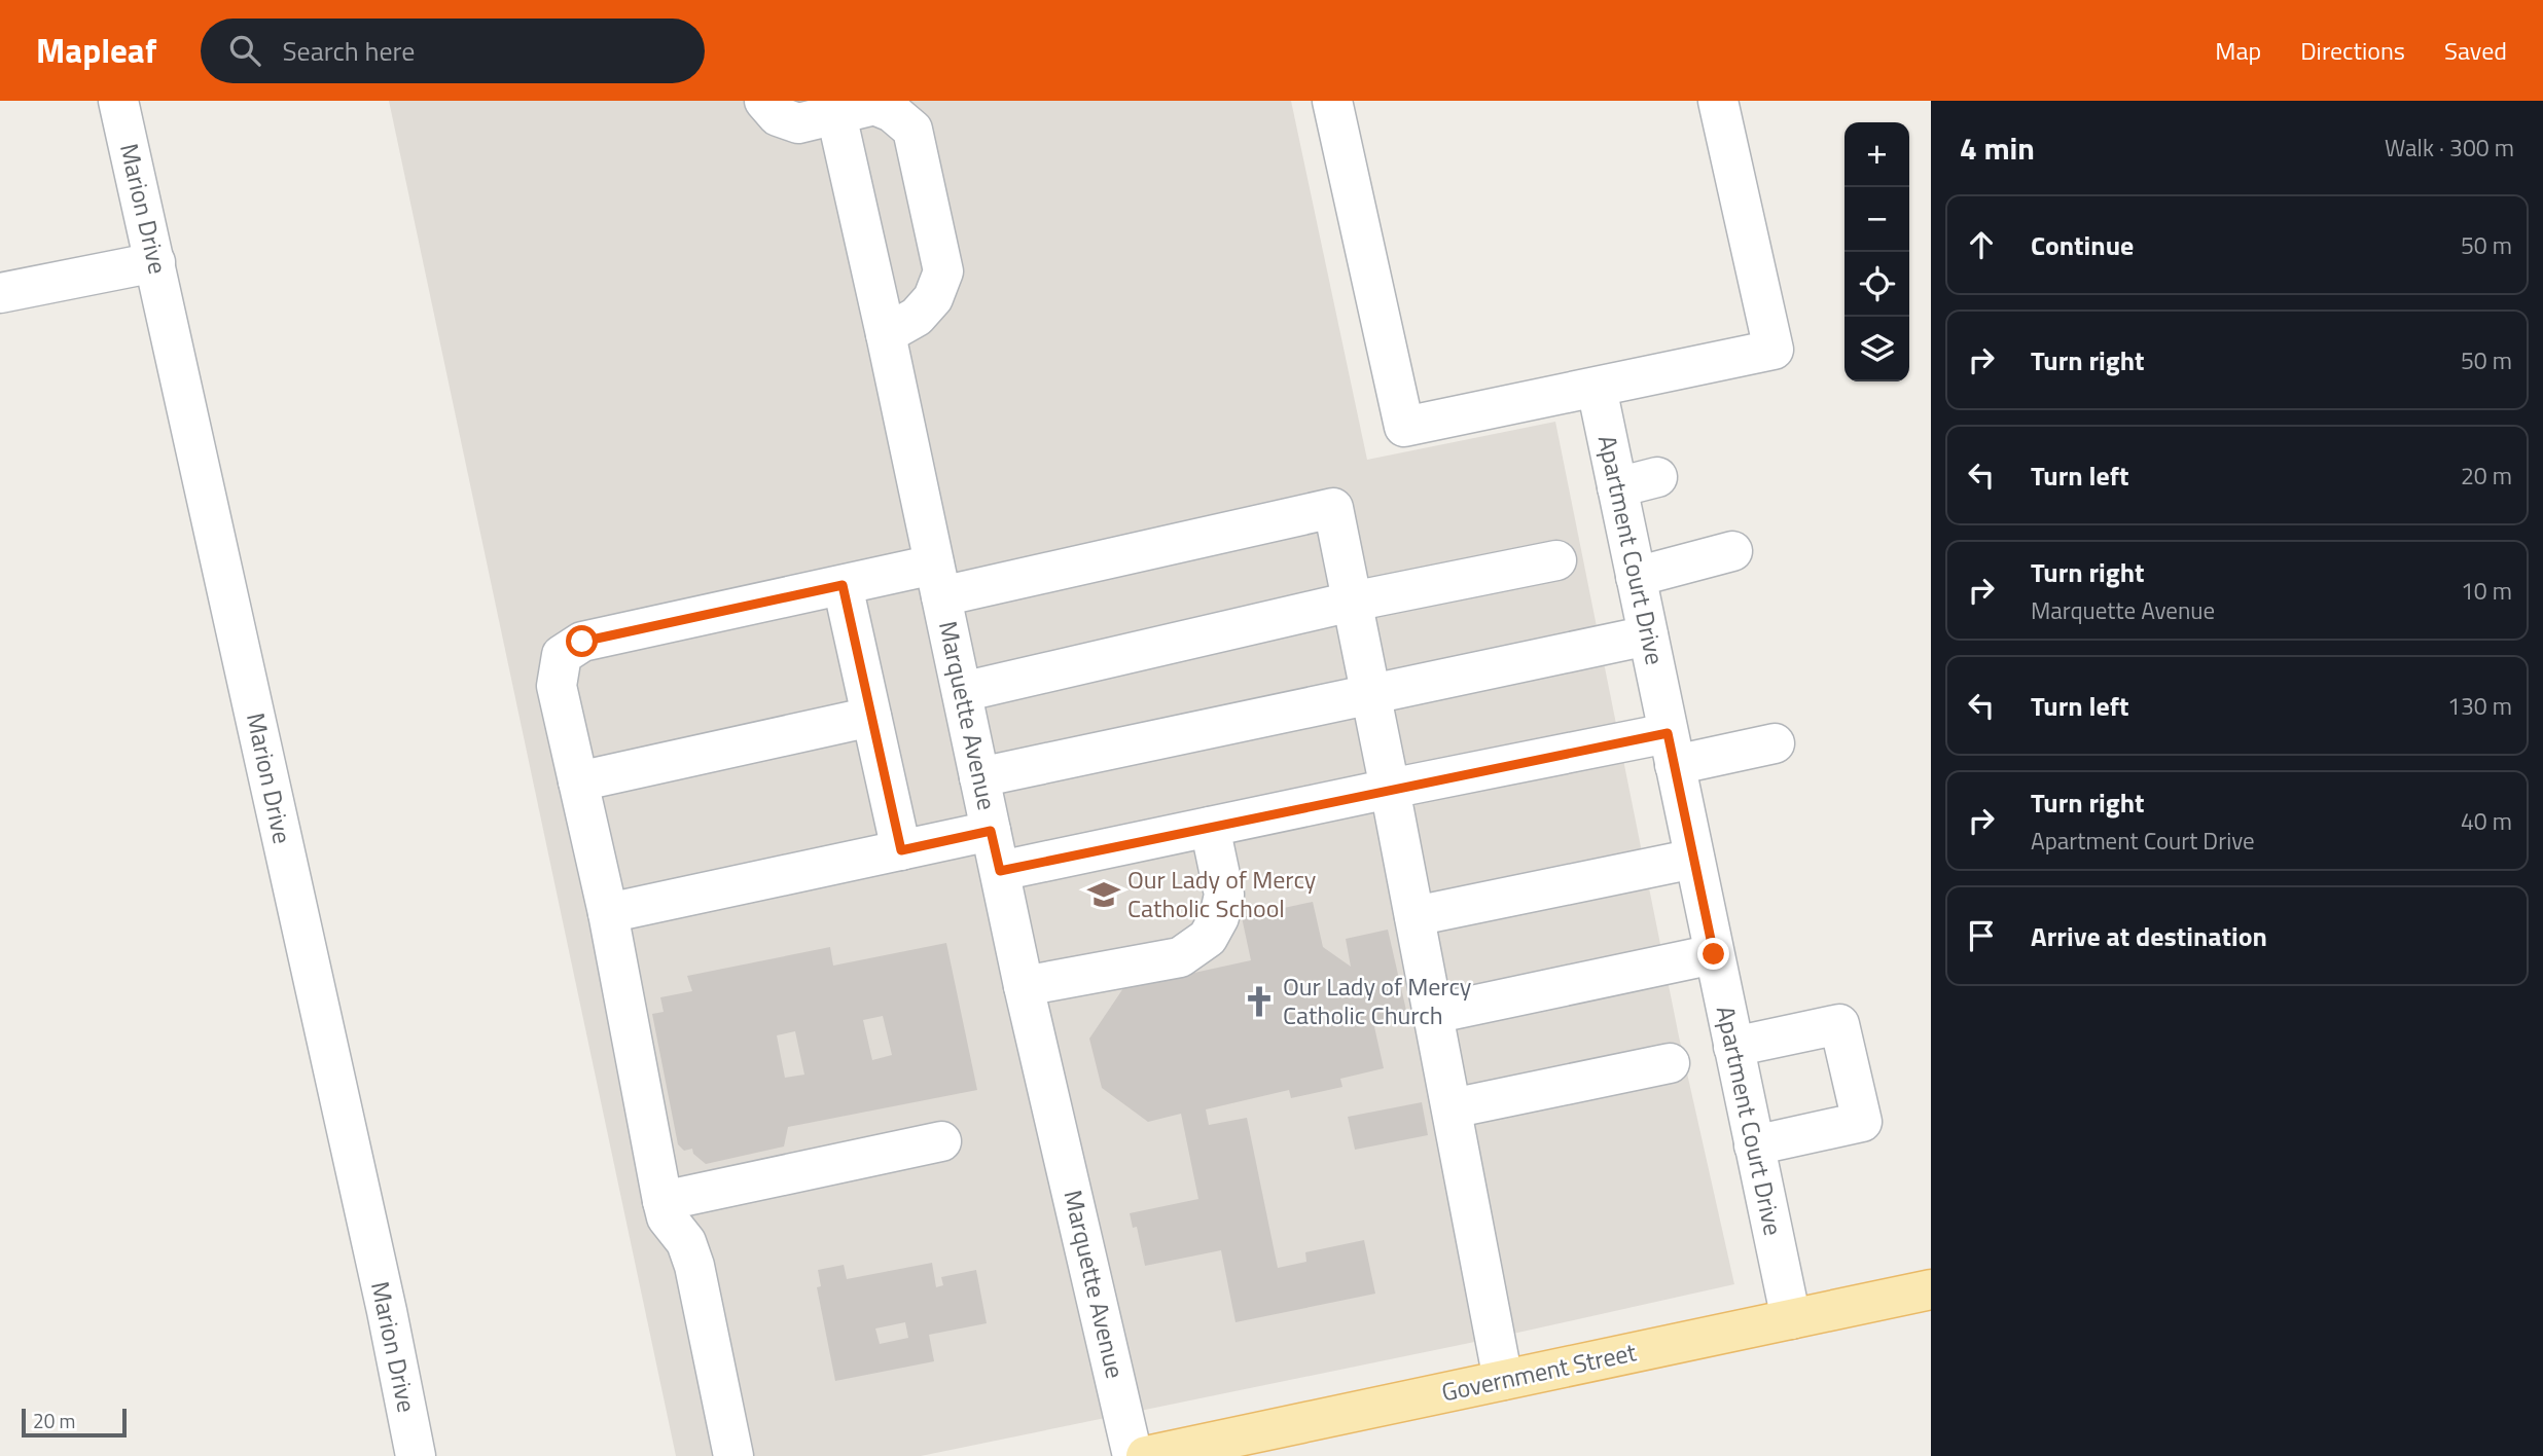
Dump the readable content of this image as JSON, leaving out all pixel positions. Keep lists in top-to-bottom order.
{
  "streets": {
    "main road": ["Government Street"],
    "street": ["Marion Drive", "Apartment Court Drive", "Marquette Avenue"]
  },
  "crossings": [
    ["Apartment Court Drive", "Government Street"]
  ],
  "places": {
    "school or university": ["Our Lady of Mercy Catholic School"],
    "church": ["Our Lady of Mercy Catholic Church"]
  },
  "scale_bar": "20 m",
  "page": {
    "header": "Mapleaf",
    "search": "Search here",
    "nav": ["Map", "Directions", "Saved"],
    "heading": ["4 min", "Walk · 300 m"],
    "map_buttons": ["+", "−"],
    "list": [
      ["Continue", "50 m"],
      ["Turn right", "50 m"],
      ["Turn left", "20 m"],
      ["Turn right", "Marquette Avenue", "10 m"],
      ["Turn left", "130 m"],
      ["Turn right", "Apartment Court Drive", "40 m"],
      "Arrive at destination"
    ],
    "scale": "20 m"
  }
}
